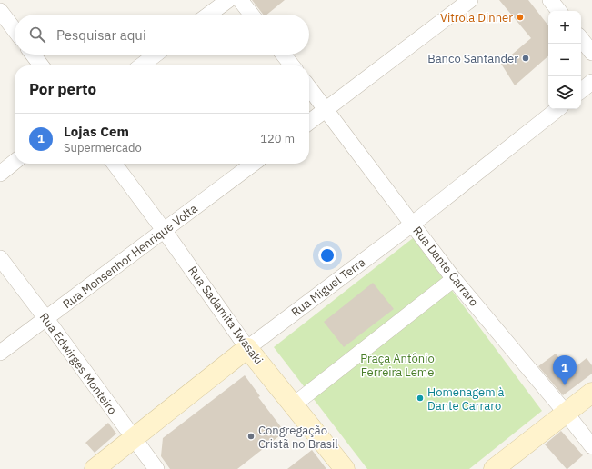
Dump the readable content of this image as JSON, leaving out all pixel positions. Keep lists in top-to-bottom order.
{
  "streets": {
    "main road": ["Rua Miguel Terra", "Rua Sadamita Iwasaki"],
    "street": ["Rua Monsenhor Henrique Volta", "Rua Dante Carraro", "Rua Edwirges Monteiro"]
  },
  "crossings": [
    ["Rua Monsenhor Henrique Volta", "Rua Sadamita Iwasaki"],
    ["Rua Monsenhor Henrique Volta", "Rua Edwirges Monteiro"],
    ["Rua Dante Carraro", "Rua Miguel Terra"],
    ["Rua Miguel Terra", "Rua Sadamita Iwasaki"],
    ["Rua Miguel Terra", "Rua Edwirges Monteiro"]
  ],
  "parks": ["Praça Antônio Ferreira Leme"],
  "places": [
    "Vitrola Dinner",
    "Banco Santander",
    "Homenagem à Dante Carraro",
    "Congregação Cristã no Brasil"
  ],
  "page": {
    "map_buttons": ["+", "−"],
    "search": "Pesquisar aqui",
    "heading": "Por perto",
    "list": [
      {
        "mark": "1",
        "name": "Lojas Cem",
        "note": "Supermercado",
        "value": "120 m"
      }
    ],
    "pins": "1"
  }
}
